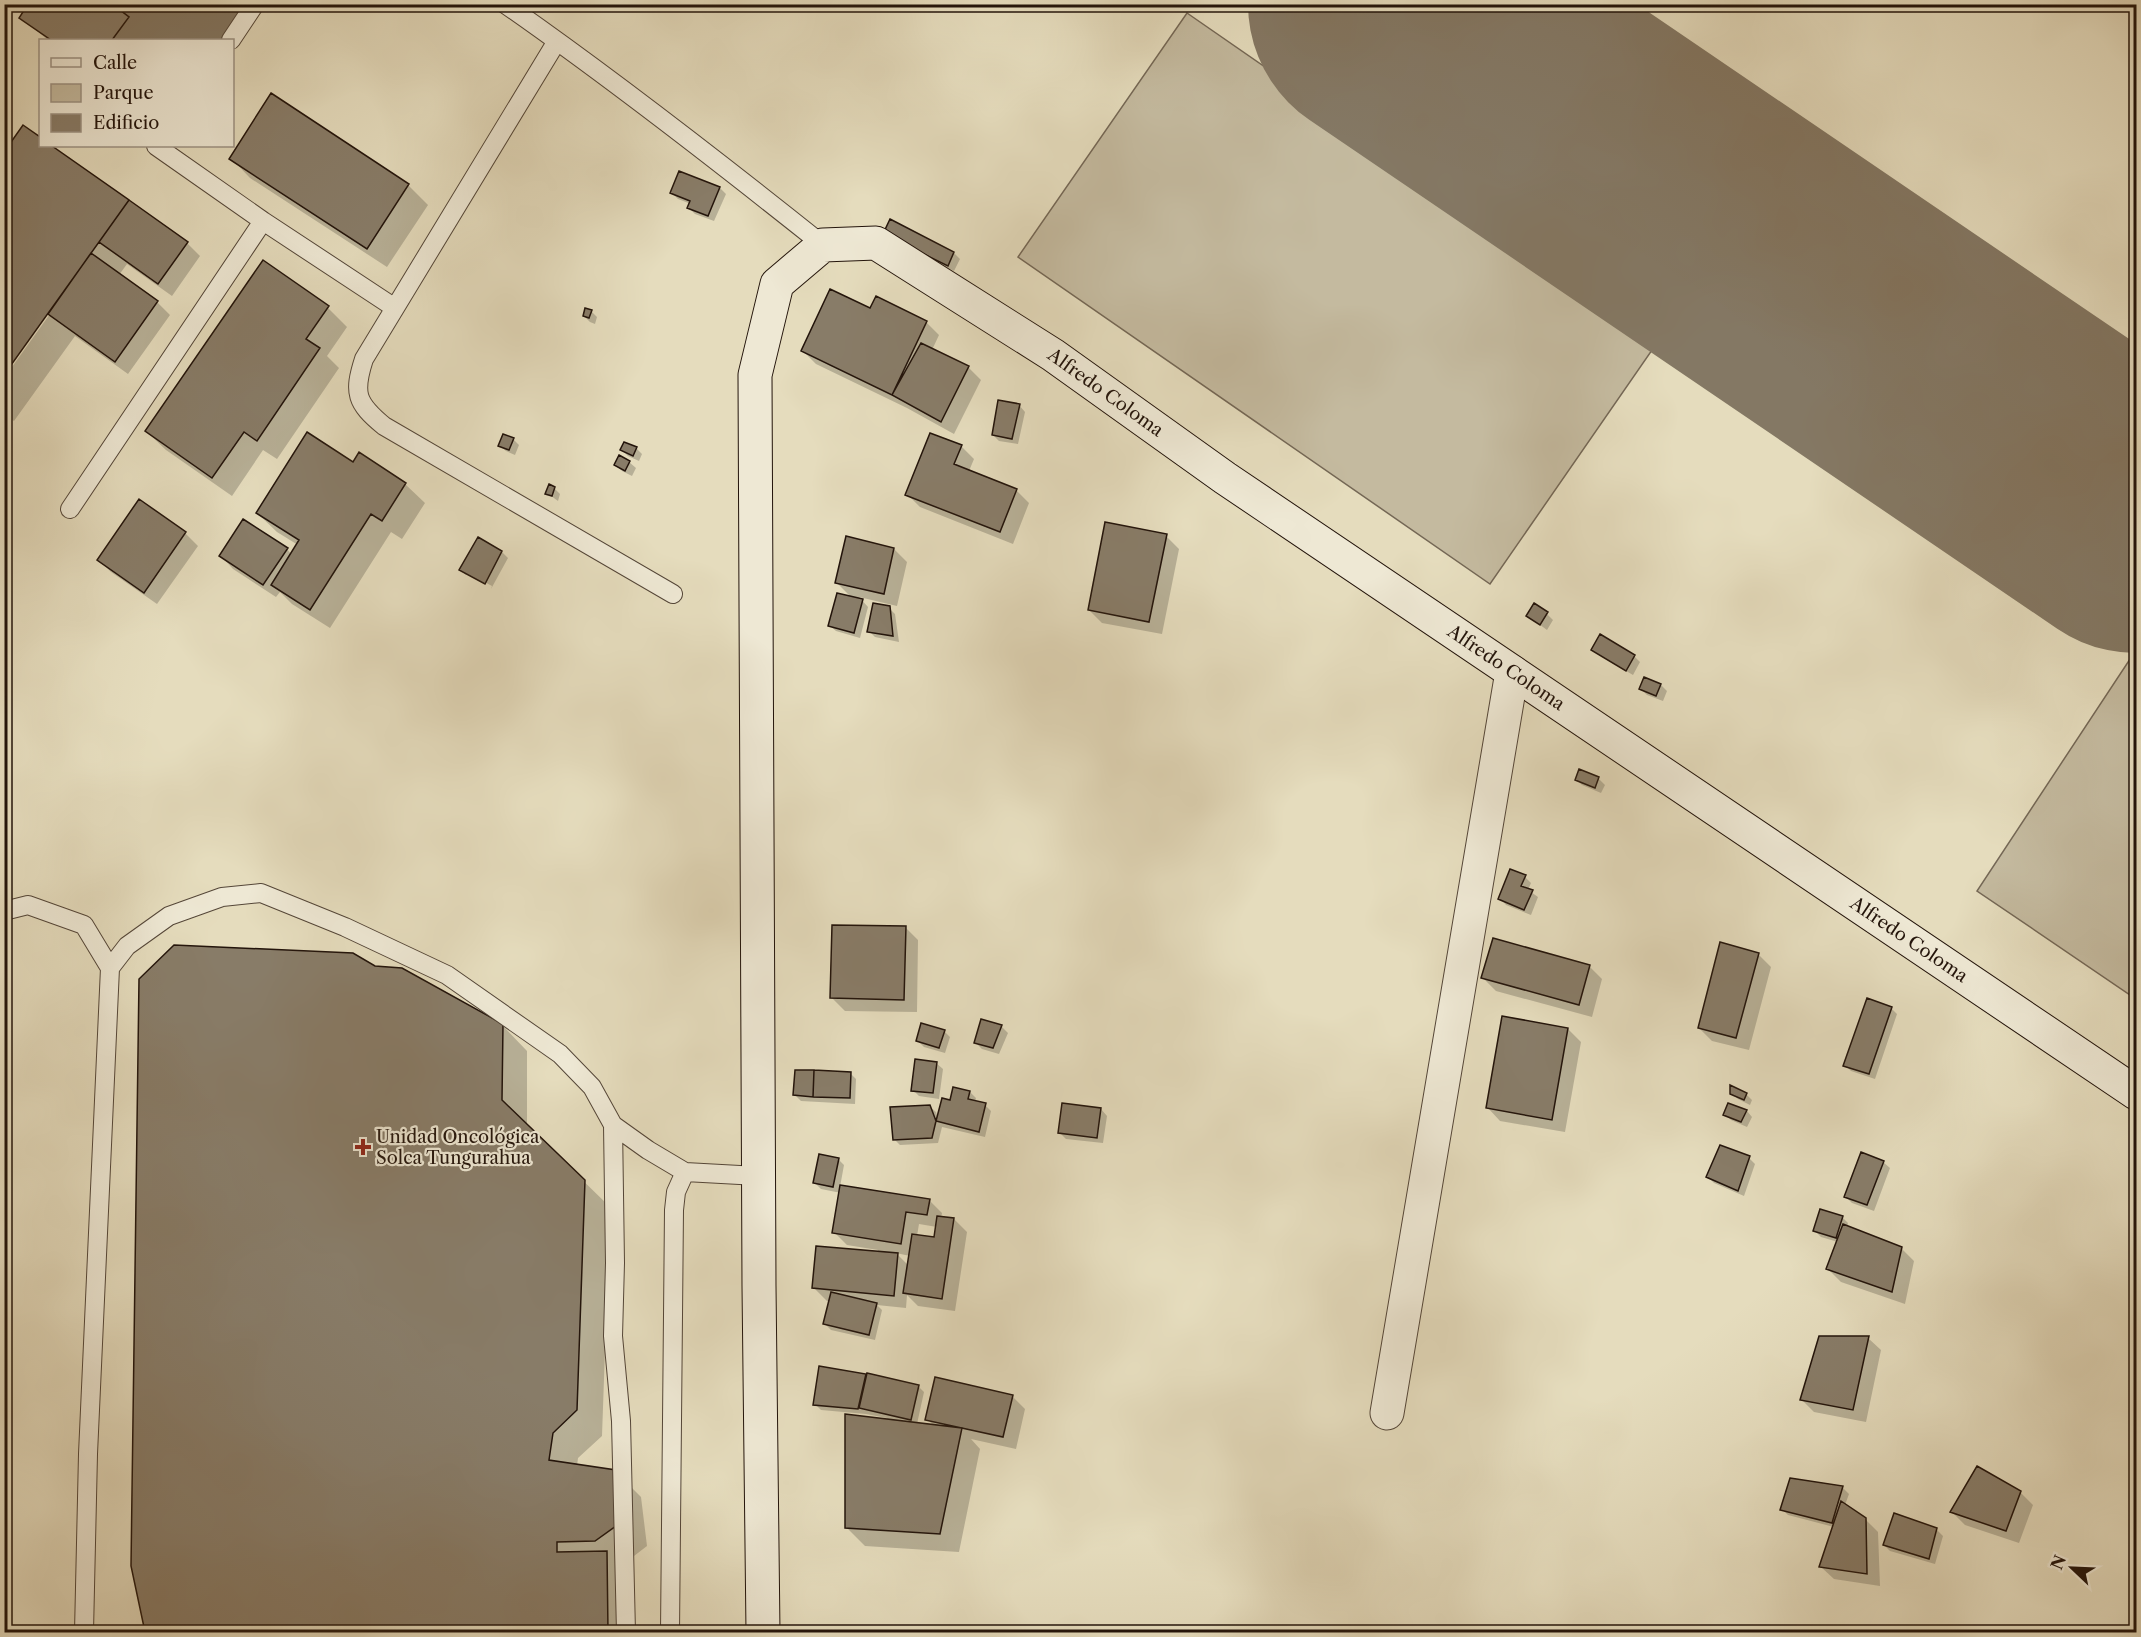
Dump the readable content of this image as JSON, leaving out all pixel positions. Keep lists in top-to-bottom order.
{
  "streets": {
    "street": ["Alfredo Coloma"]
  },
  "places": {
    "health": ["Unidad Oncológica Solca Tungurahua"]
  },
  "legend": ["Calle", "Parque", "Edificio"],
  "north": "top left"
}
